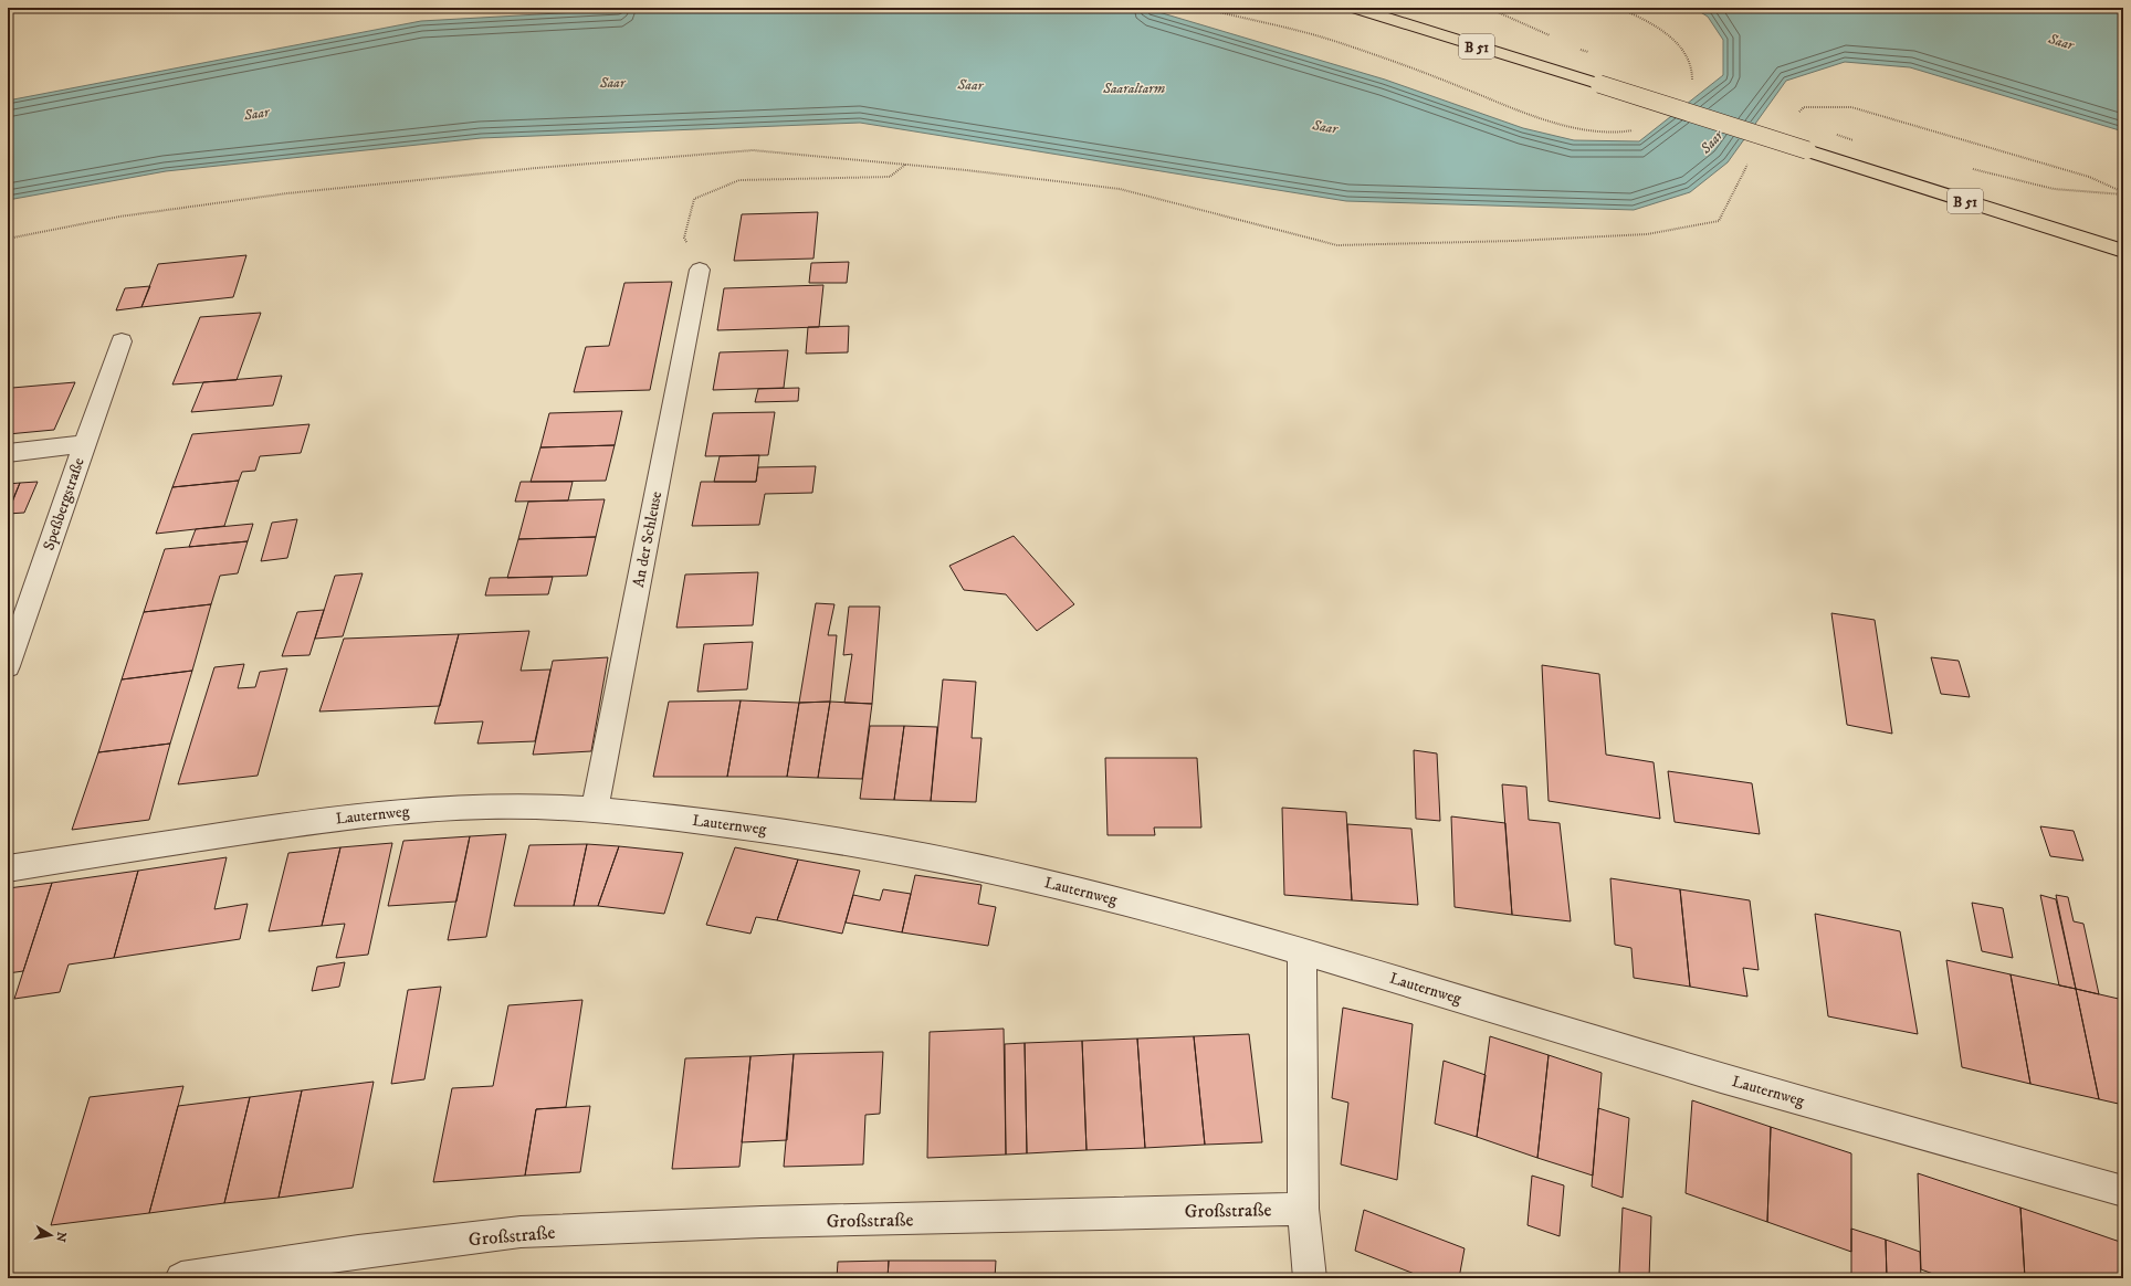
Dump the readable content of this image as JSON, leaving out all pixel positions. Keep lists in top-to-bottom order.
{
  "streets": {
    "main road": ["B 51"],
    "street": [
      "Speßbergstraße",
      "An der Schleuse",
      "Lauternweg",
      "Großstraße"
    ]
  },
  "crossings": [
    ["An der Schleuse", "Lauternweg"]
  ],
  "water": ["Saar", "Saaraltarm"],
  "north": "right"
}
